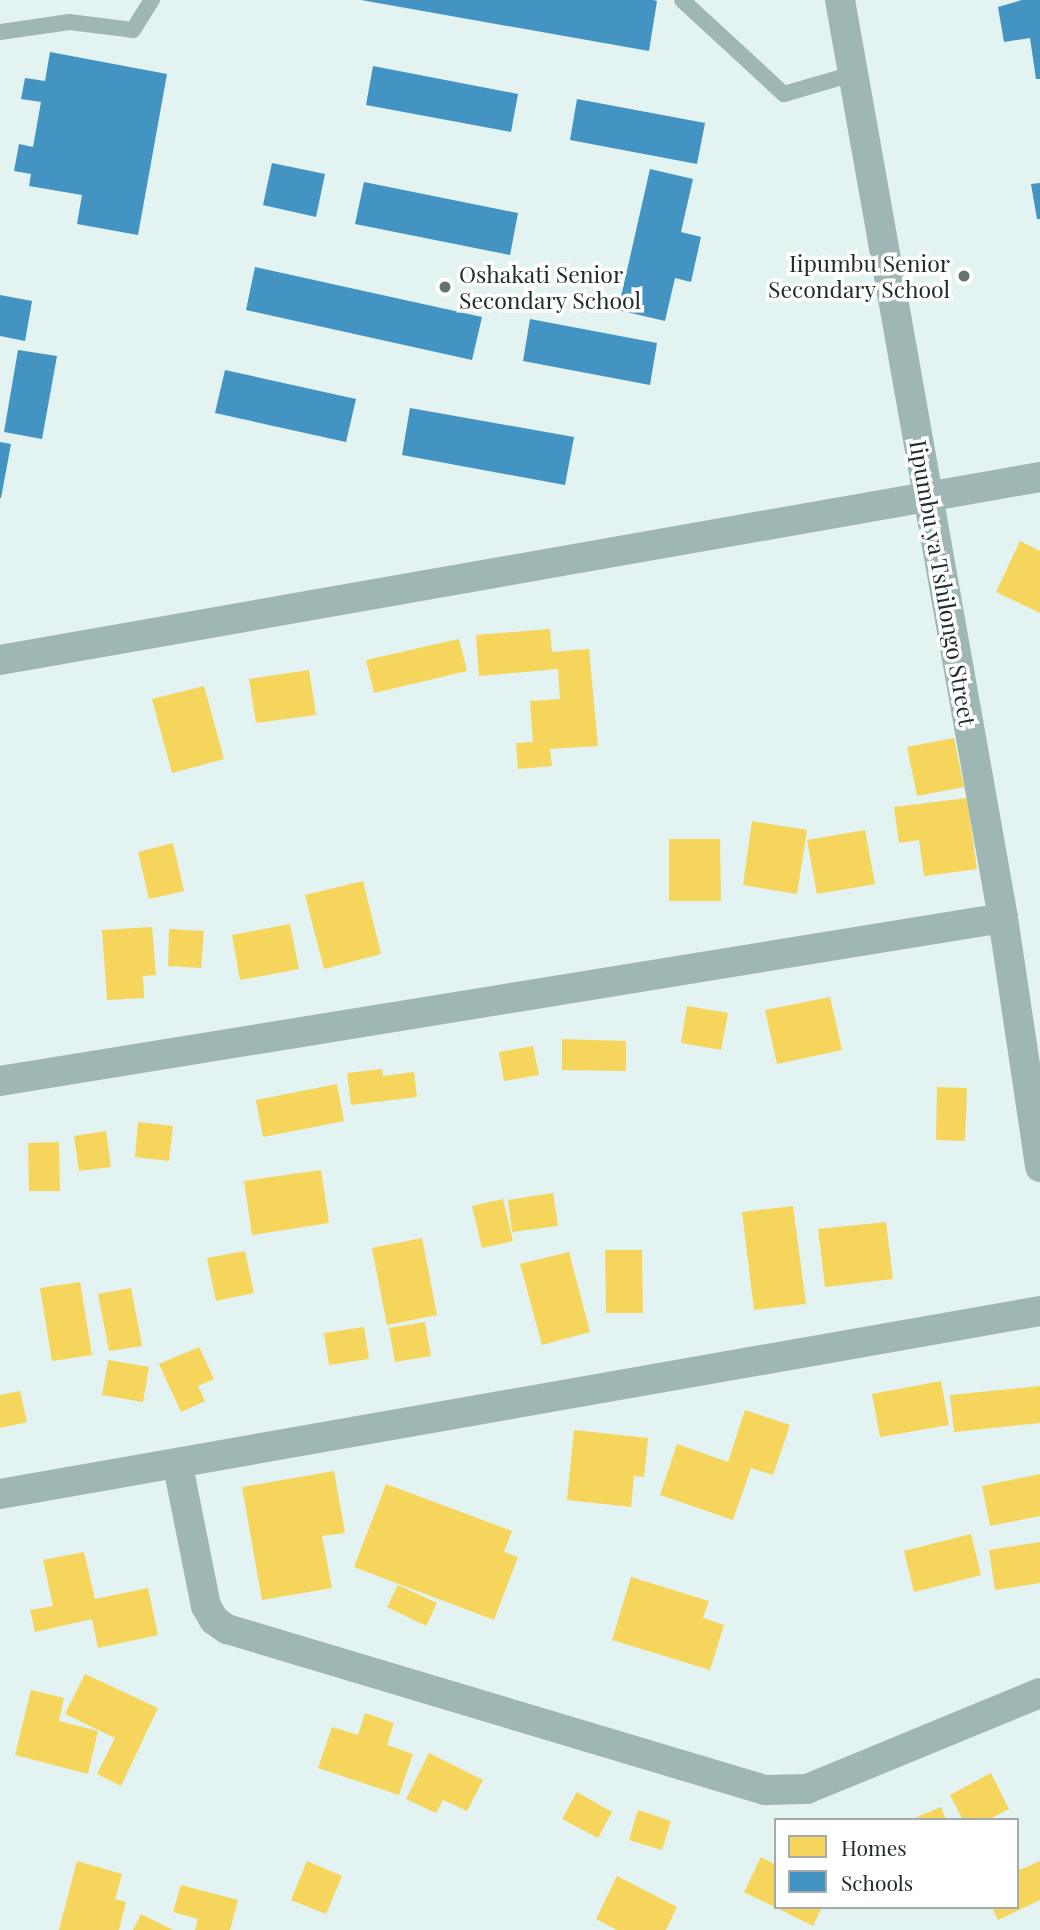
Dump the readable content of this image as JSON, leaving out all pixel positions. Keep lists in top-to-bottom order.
{
  "streets": {
    "street": ["Iipumbu ya Tshilongo Street"]
  },
  "places": ["Iipumbu Senior Secondary School", "Oshakati Senior Secondary School"],
  "legend": ["Homes", "Schools"]
}
